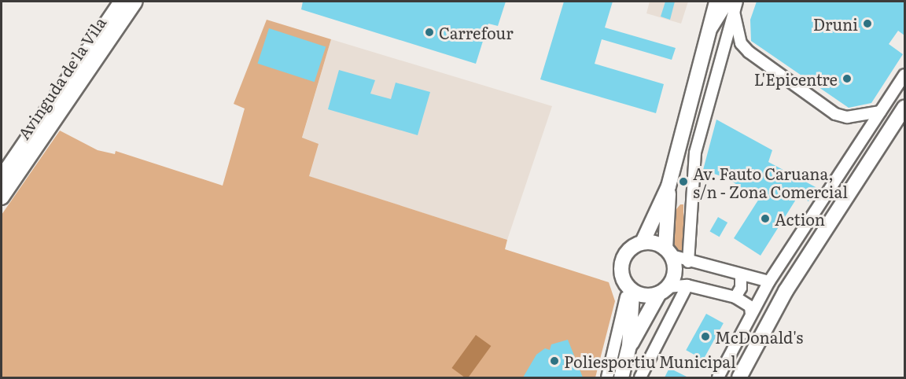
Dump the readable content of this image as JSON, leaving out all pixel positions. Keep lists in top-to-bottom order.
{
  "streets": {
    "street": ["Avinguda de la Vila"]
  },
  "places": [
    "Druni",
    "Carrefour",
    "L'Epicentre",
    "Av. Fauto Caruana, s/n - Zona Comercial",
    "Action",
    "McDonald's",
    "Poliesportiu Municipal"
  ]
}
